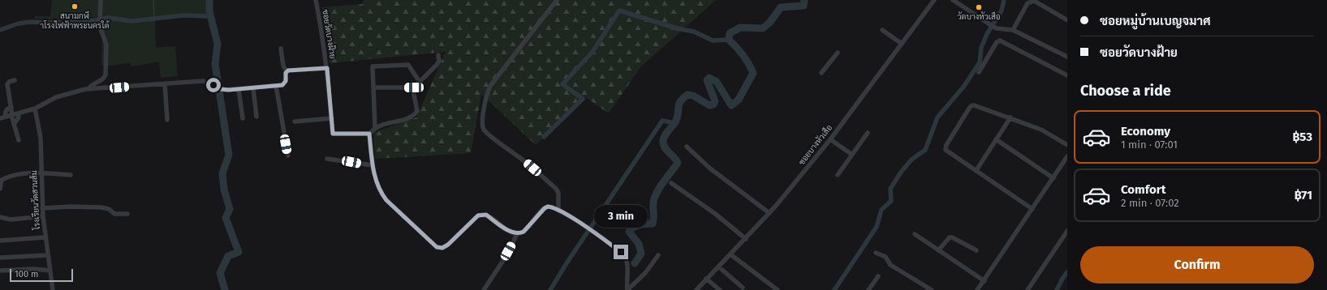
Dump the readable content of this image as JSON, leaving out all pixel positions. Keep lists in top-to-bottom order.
{
  "streets": {
    "street": ["ซอยวัดบางฝ้าย", "ซอยบางหัวเสือ", "โรงเรียนวัดสวนส้ม"]
  },
  "places": ["สนามกฬี าโรงไฟฟ้าพระนครใต้", "วัดบางหัวเสือ"],
  "scale_bar": "100 m",
  "page": {
    "banner": ["ซอยหมู่บ้านเบญจมาศ", "ซอยวัดบางฝ้าย"],
    "heading": "Choose a ride",
    "list": [
      {
        "name": "Economy",
        "note": "1 min · 07:01",
        "value": "฿53"
      },
      {
        "name": "Comfort",
        "note": "2 min · 07:02",
        "value": "฿71"
      }
    ],
    "bubble": "3 min",
    "buttons": "Confirm",
    "scale": "100 m"
  }
}
